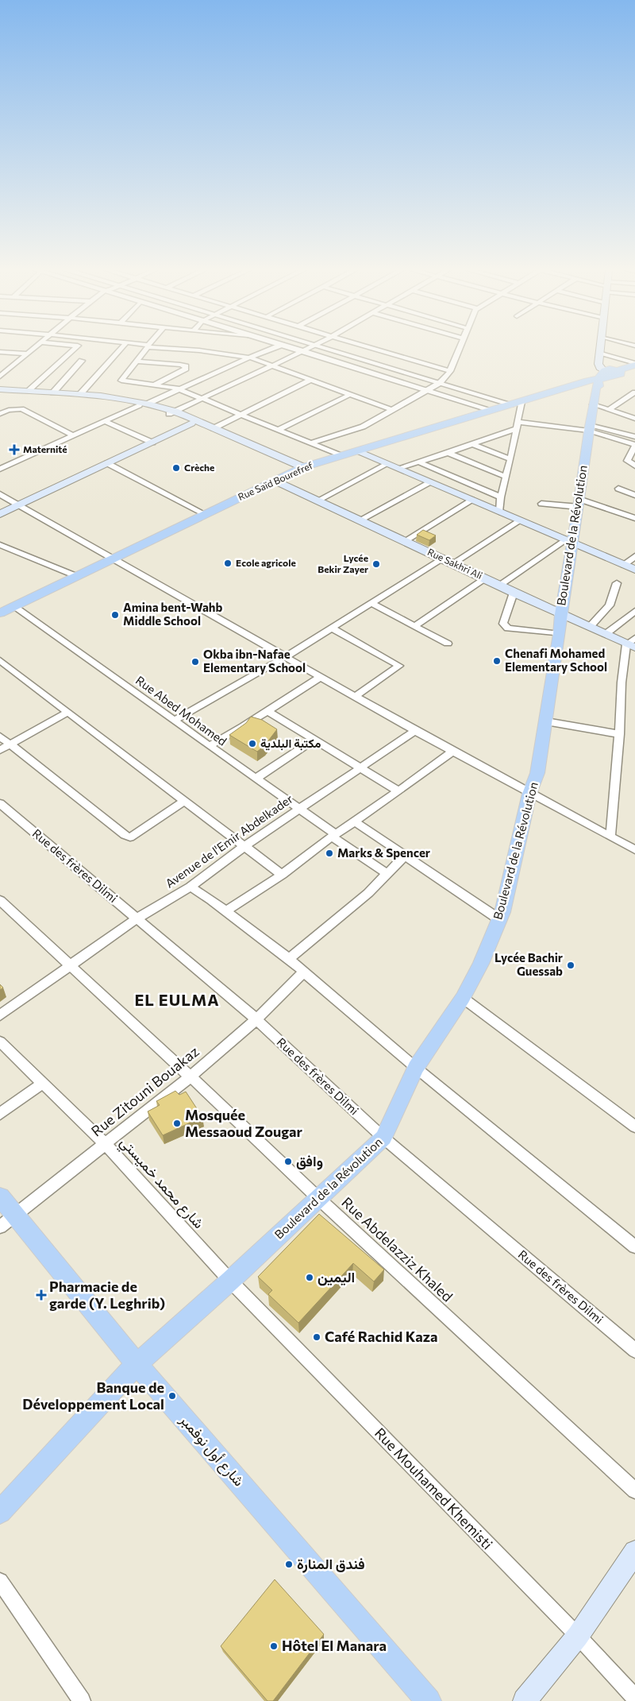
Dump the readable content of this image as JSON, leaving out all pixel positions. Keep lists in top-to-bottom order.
{
  "streets": {
    "main road": [
      "Rue Saïd Bourefref",
      "Boulevard de la Révolution",
      "Rue Sakhri Ali",
      "شارع أول نوفمبر"
    ],
    "street": [
      "Rue Abed Mohamed",
      "Avenue de l'Emir Abdelkader",
      "Rue des frères Dilmi",
      "Rue Zitouni Bouakaz",
      "شارع محمد خميستي",
      "Rue Abdelazziz Khaled",
      "Rue Mouhamed Khemisti"
    ]
  },
  "crossings": [
    ["Rue Saïd Bourefref", "Boulevard de la Révolution"],
    ["Rue Saïd Bourefref", "Rue Sakhri Ali"],
    ["Rue Saïd Bourefref", "Rue Abed Mohamed"],
    ["Boulevard de la Révolution", "Rue Sakhri Ali"],
    ["Boulevard de la Révolution", "Rue des frères Dilmi"],
    ["Boulevard de la Révolution", "شارع محمد خميستي"],
    ["Boulevard de la Révolution", "Rue Abdelazziz Khaled"],
    ["Boulevard de la Révolution", "شارع أول نوفمبر"],
    ["Boulevard de la Révolution", "Rue Mouhamed Khemisti"],
    ["Rue Abed Mohamed", "Avenue de l'Emir Abdelkader"],
    ["Avenue de l'Emir Abdelkader", "Rue des frères Dilmi"],
    ["Avenue de l'Emir Abdelkader", "Rue Abdelazziz Khaled"],
    ["Rue des frères Dilmi", "Rue Zitouni Bouakaz"],
    ["Rue Zitouni Bouakaz", "شارع محمد خميستي"],
    ["Rue Zitouni Bouakaz", "Rue Abdelazziz Khaled"],
    ["Rue Zitouni Bouakaz", "شارع أول نوفمبر"],
    ["شارع محمد خميستي", "Rue Mouhamed Khemisti"]
  ],
  "districts": ["EL EULMA"],
  "places": {
    "health": ["Maternité", "Pharmacie de garde (Y. Leghrib)"],
    "other": [
      "Crèche",
      "Ecole agricole",
      "Lycée Bekir Zayer",
      "Amina bent-Wahb Middle School",
      "Chenafi Mohamed Elementary School",
      "Okba ibn-Nafae Elementary School",
      "مكتبة البلدية",
      "Marks & Spencer",
      "Lycée Bachir Guessab",
      "Mosquée Messaoud Zougar",
      "وافق",
      "اليمين",
      "Café Rachid Kaza",
      "Banque de Développement Local",
      "فندق المنارة",
      "Hôtel El Manara"
    ]
  }
}
